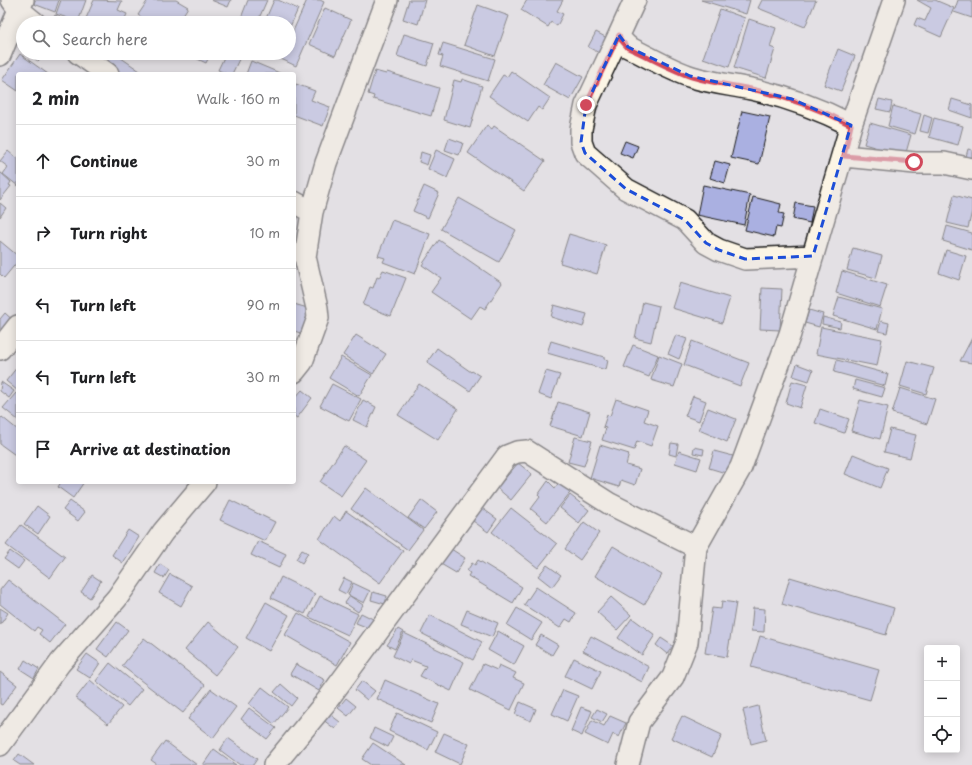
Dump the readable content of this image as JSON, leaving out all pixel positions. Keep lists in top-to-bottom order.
{
  "page": {
    "search": "Search here",
    "heading": ["2 min", "Walk · 160 m"],
    "list": [
      ["Continue", "30 m"],
      ["Turn right", "10 m"],
      ["Turn left", "90 m"],
      ["Turn left", "30 m"],
      "Arrive at destination"
    ],
    "map_buttons": ["+", "−"]
  }
}
